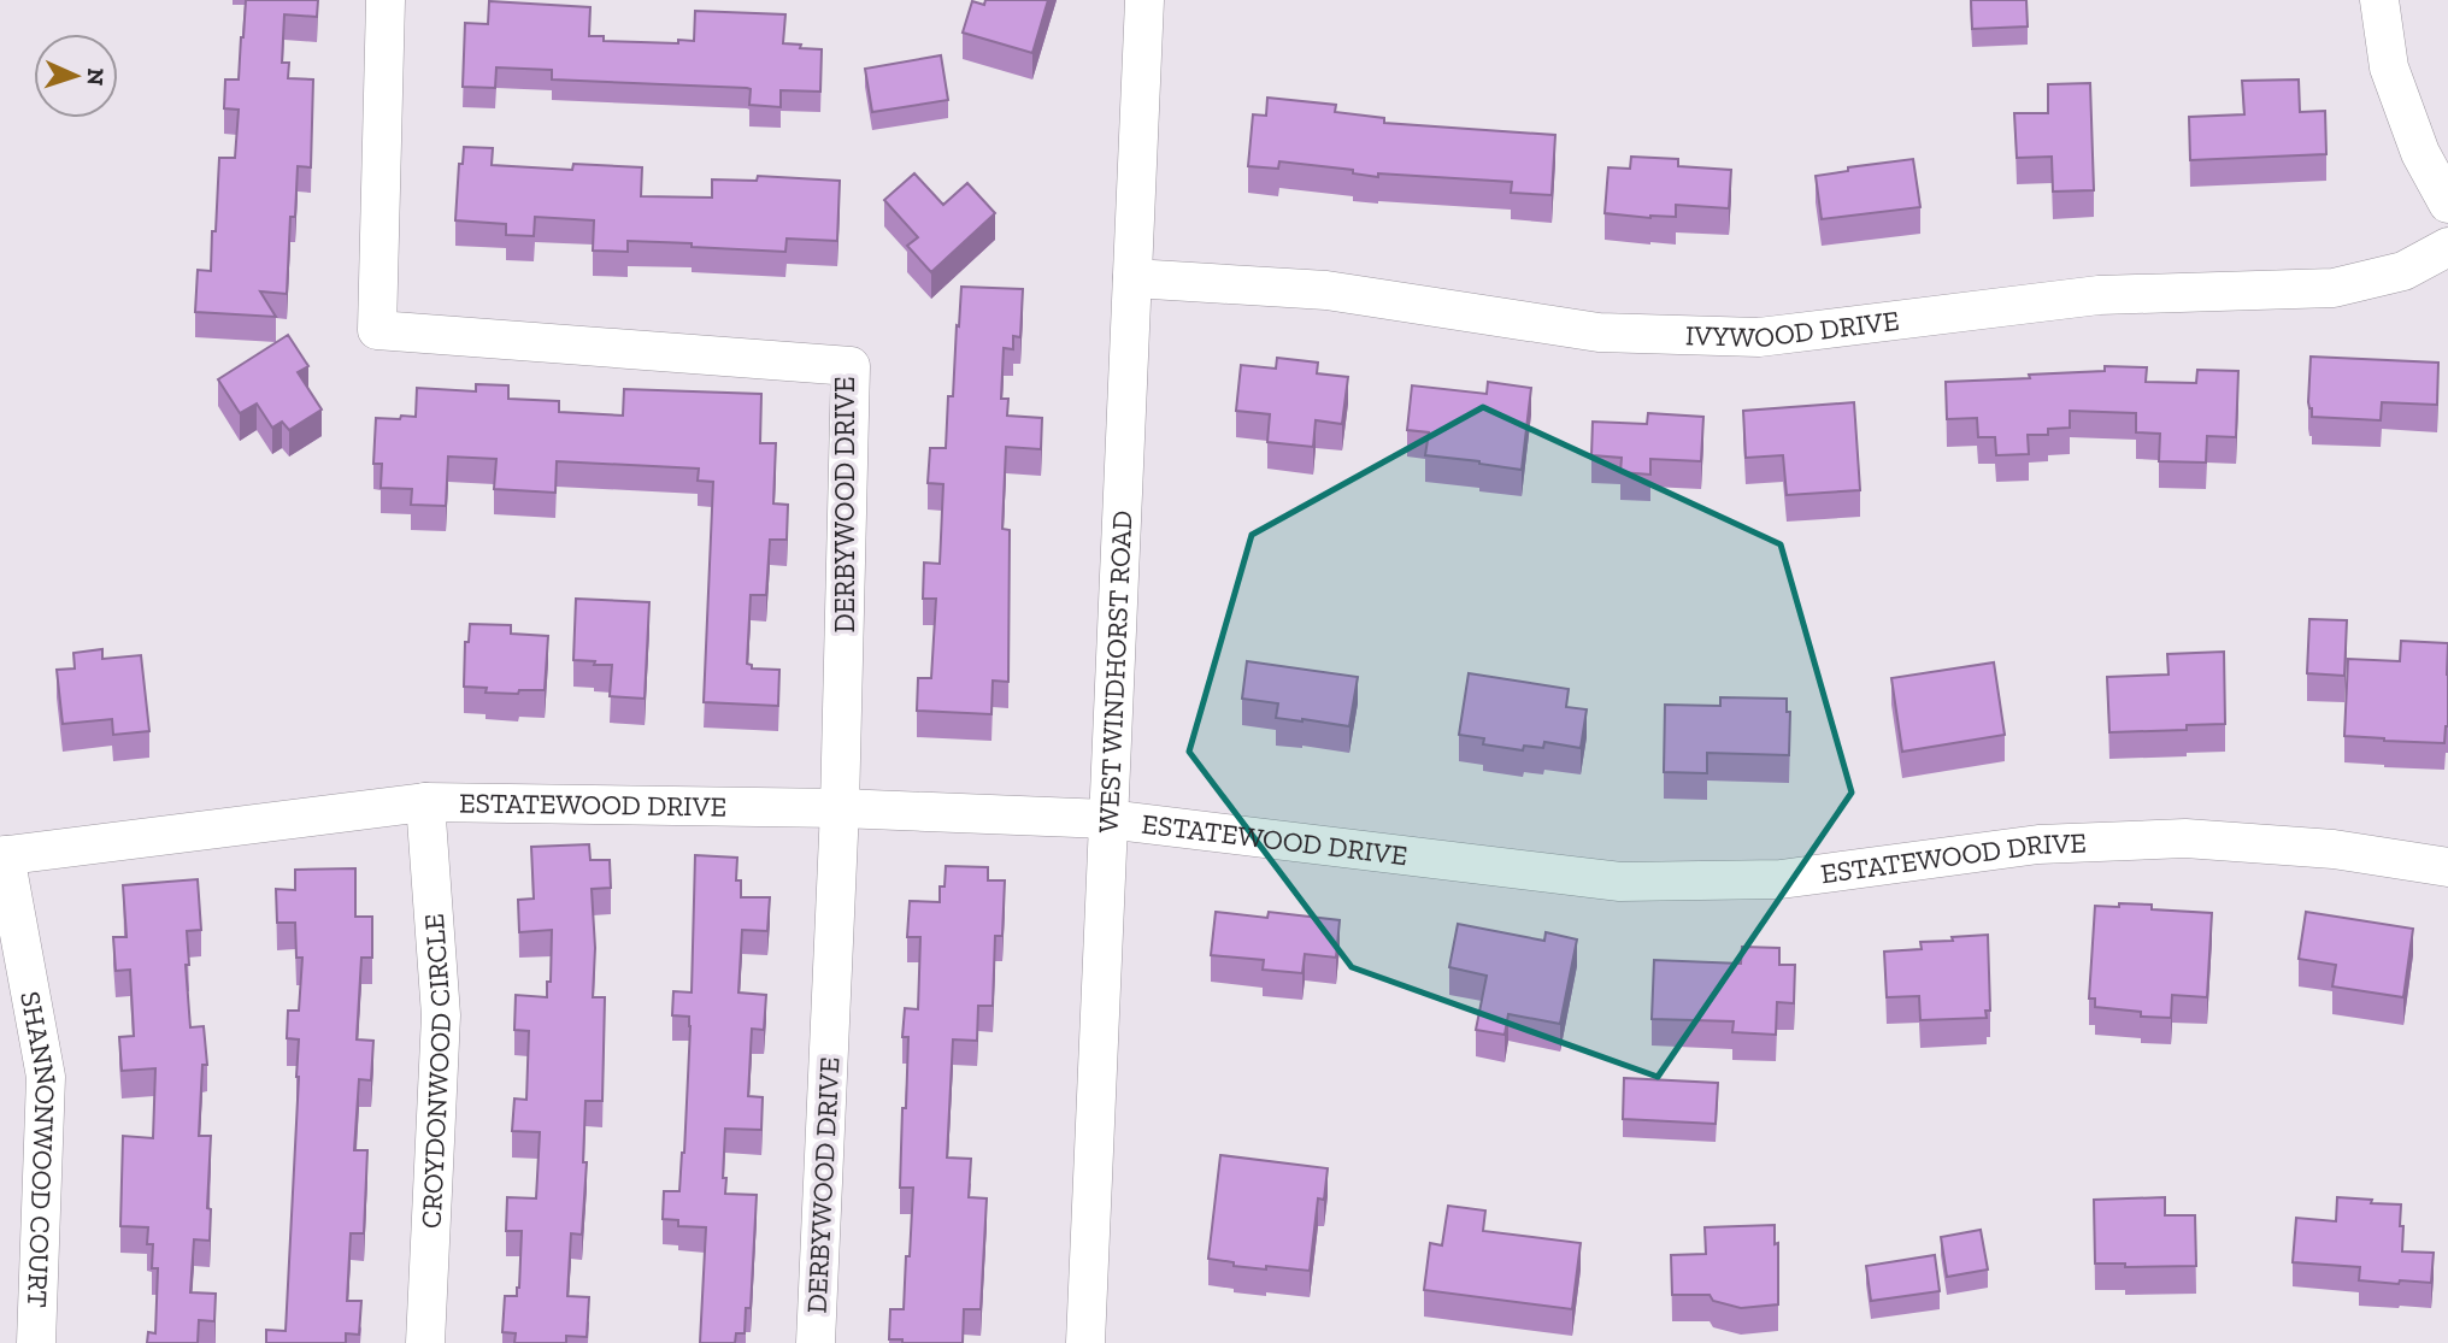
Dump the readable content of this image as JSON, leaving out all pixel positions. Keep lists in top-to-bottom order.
{
  "streets": {
    "street": [
      "IVYWOOD DRIVE",
      "DERBYWOOD DRIVE",
      "WEST WINDHORST ROAD",
      "ESTATEWOOD DRIVE",
      "CROYDONWOOD CIRCLE",
      "SHANNONWOOD COURT"
    ]
  },
  "crossings": [
    ["IVYWOOD DRIVE", "WEST WINDHORST ROAD"],
    ["DERBYWOOD DRIVE", "ESTATEWOOD DRIVE"],
    ["WEST WINDHORST ROAD", "ESTATEWOOD DRIVE"],
    ["ESTATEWOOD DRIVE", "CROYDONWOOD CIRCLE"],
    ["ESTATEWOOD DRIVE", "SHANNONWOOD COURT"]
  ],
  "north": "right"
}
